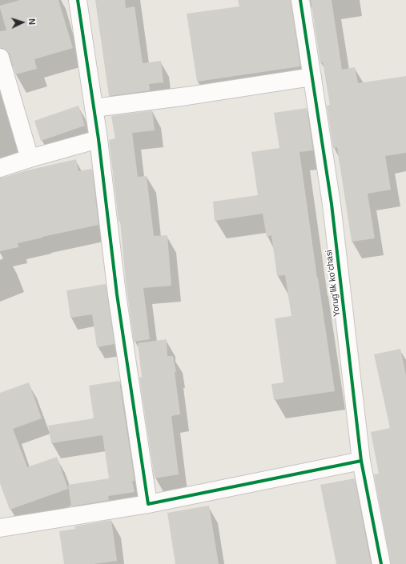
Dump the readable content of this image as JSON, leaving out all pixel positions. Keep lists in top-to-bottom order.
{
  "streets": {
    "street": ["Yorugʻlik koʻchasi"]
  },
  "north": "right"
}
